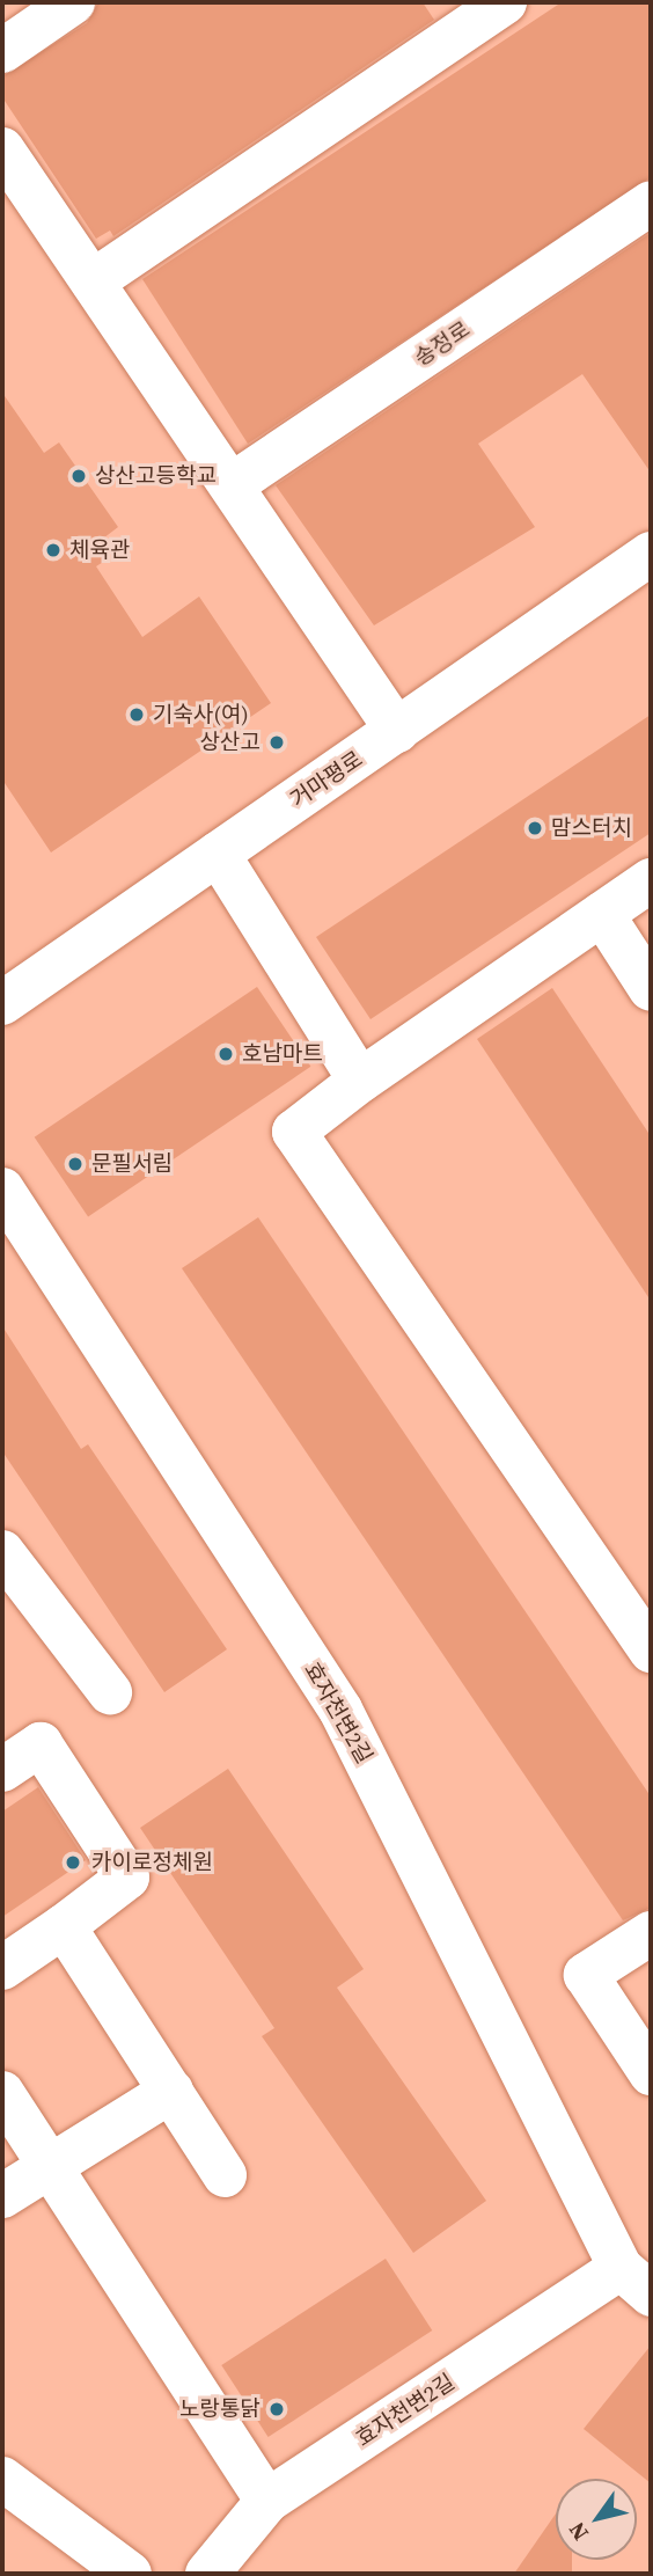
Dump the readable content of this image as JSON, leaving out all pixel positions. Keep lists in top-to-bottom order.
{
  "streets": {
    "street": ["송정로", "거마평로", "효자천변2길"]
  },
  "places": [
    "상산고등학교",
    "체육관",
    "기숙사(여)",
    "상산고",
    "맘스터치",
    "호남마트",
    "문필서림",
    "카이로정체원",
    "노랑통닭"
  ],
  "north": "bottom left"
}
